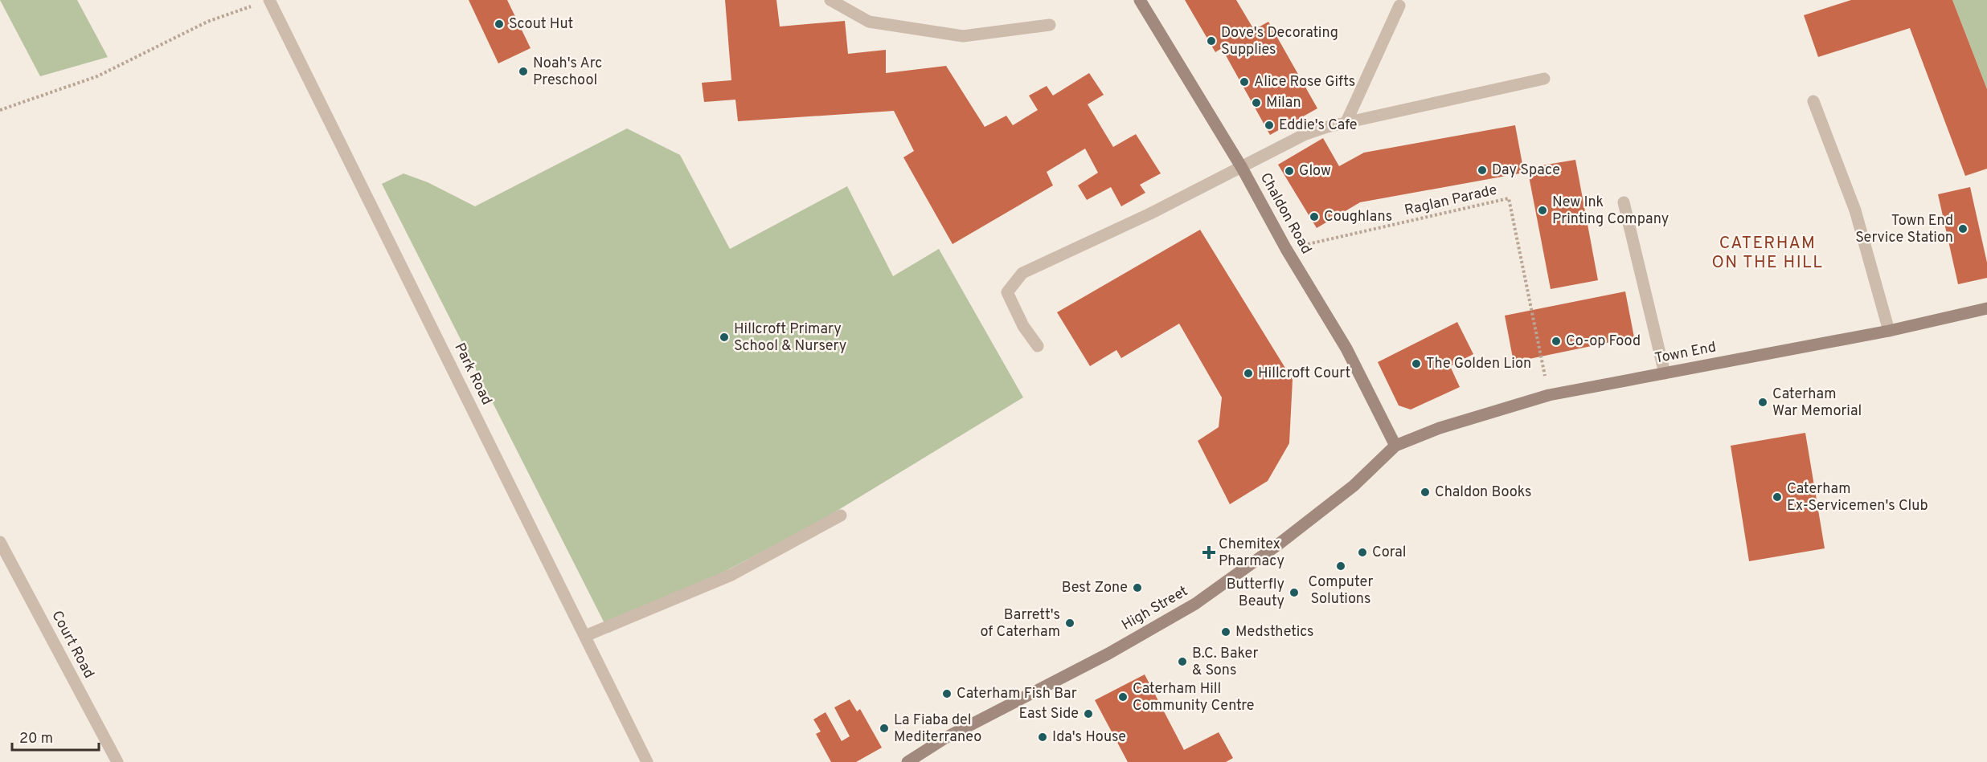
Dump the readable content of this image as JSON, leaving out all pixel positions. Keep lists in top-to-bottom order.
{
  "streets": {
    "main road": ["Chaldon Road", "Town End", "High Street"],
    "street": ["Park Road", "Court Road"],
    "path": ["Raglan Parade"]
  },
  "crossings": [
    ["Raglan Parade", "Chaldon Road"],
    ["Raglan Parade", "Town End"],
    ["Chaldon Road", "Town End"],
    ["Chaldon Road", "High Street"],
    ["Town End", "High Street"]
  ],
  "districts": ["CATERHAM ON THE HILL"],
  "places": {
    "other": [
      "Scout Hut",
      "Dove's Decorating Supplies",
      "Noah's Arc Preschool",
      "Alice Rose Gifts",
      "Milan",
      "Eddie's Cafe",
      "Day Space",
      "Glow",
      "New Ink Printing Company",
      "Coughlans",
      "Town End Service Station",
      "Hillcroft Primary School & Nursery",
      "Co-op Food",
      "The Golden Lion",
      "Hillcroft Court",
      "Caterham War Memorial",
      "Chaldon Books",
      "Caterham Ex-Servicemen's Club",
      "Coral",
      "Computer Solutions",
      "Best Zone",
      "Butterfly Beauty",
      "Barrett's of Caterham",
      "Medsthetics",
      "B.C. Baker & Sons",
      "Caterham Fish Bar",
      "Caterham Hill Community Centre",
      "East Side",
      "La Fiaba del Mediterraneo",
      "Ida's House"
    ],
    "health": ["Chemitex Pharmacy"]
  },
  "scale_bar": "20 m"
}
